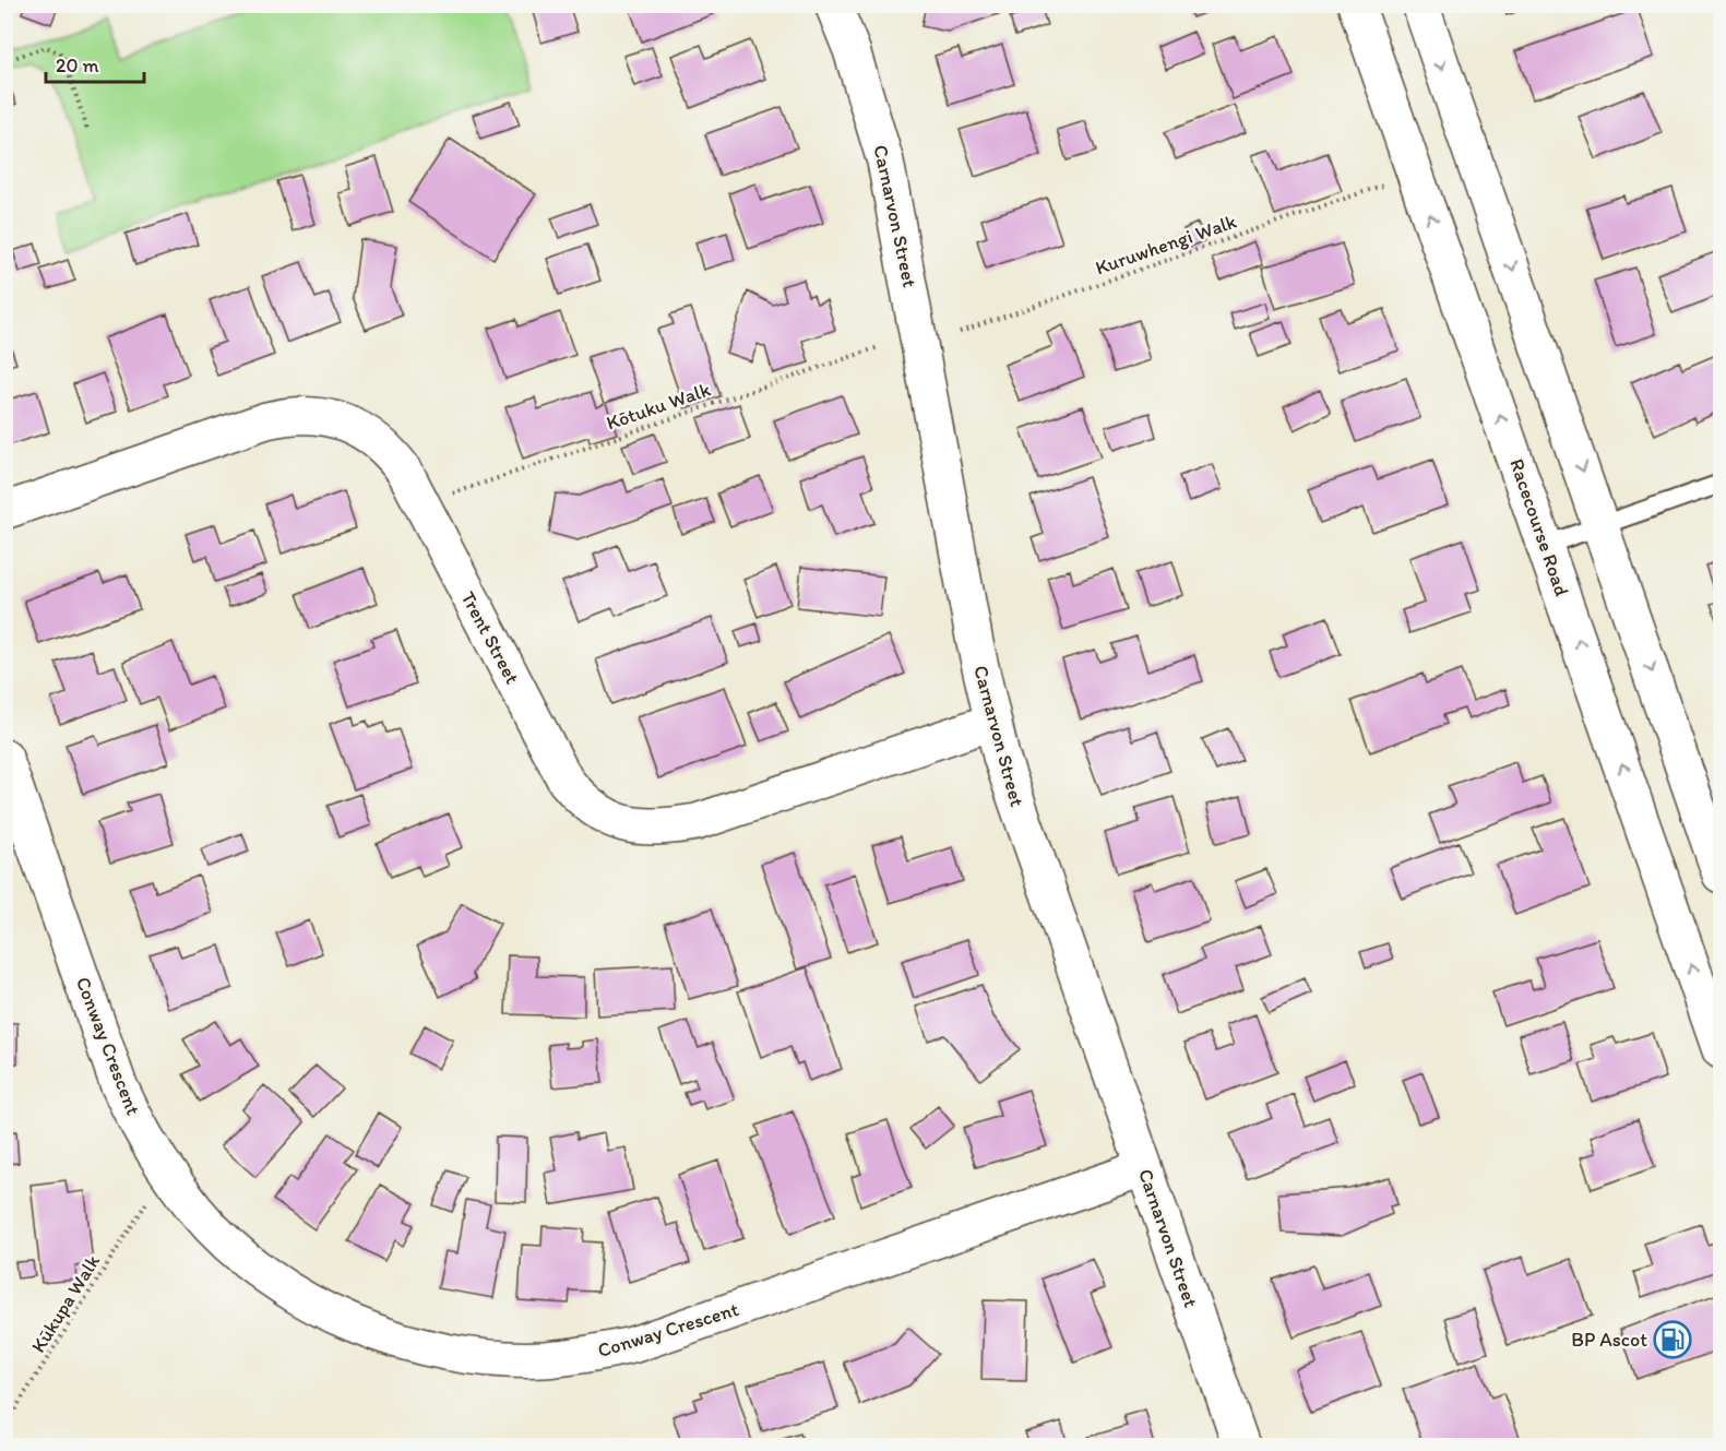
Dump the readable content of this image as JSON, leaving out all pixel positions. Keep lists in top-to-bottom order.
{
  "streets": {
    "street": [
      "Carnarvon Street",
      "Racecourse Road",
      "Trent Street",
      "Conway Crescent"
    ],
    "path": ["Kuruwhengi Walk", "Kōtuku Walk", "Kūkupa Walk"]
  },
  "crossings": [
    ["Carnarvon Street", "Trent Street"],
    ["Carnarvon Street", "Conway Crescent"]
  ],
  "places": {
    "fuel station": ["BP Ascot"]
  },
  "scale_bar": "20 m"
}
